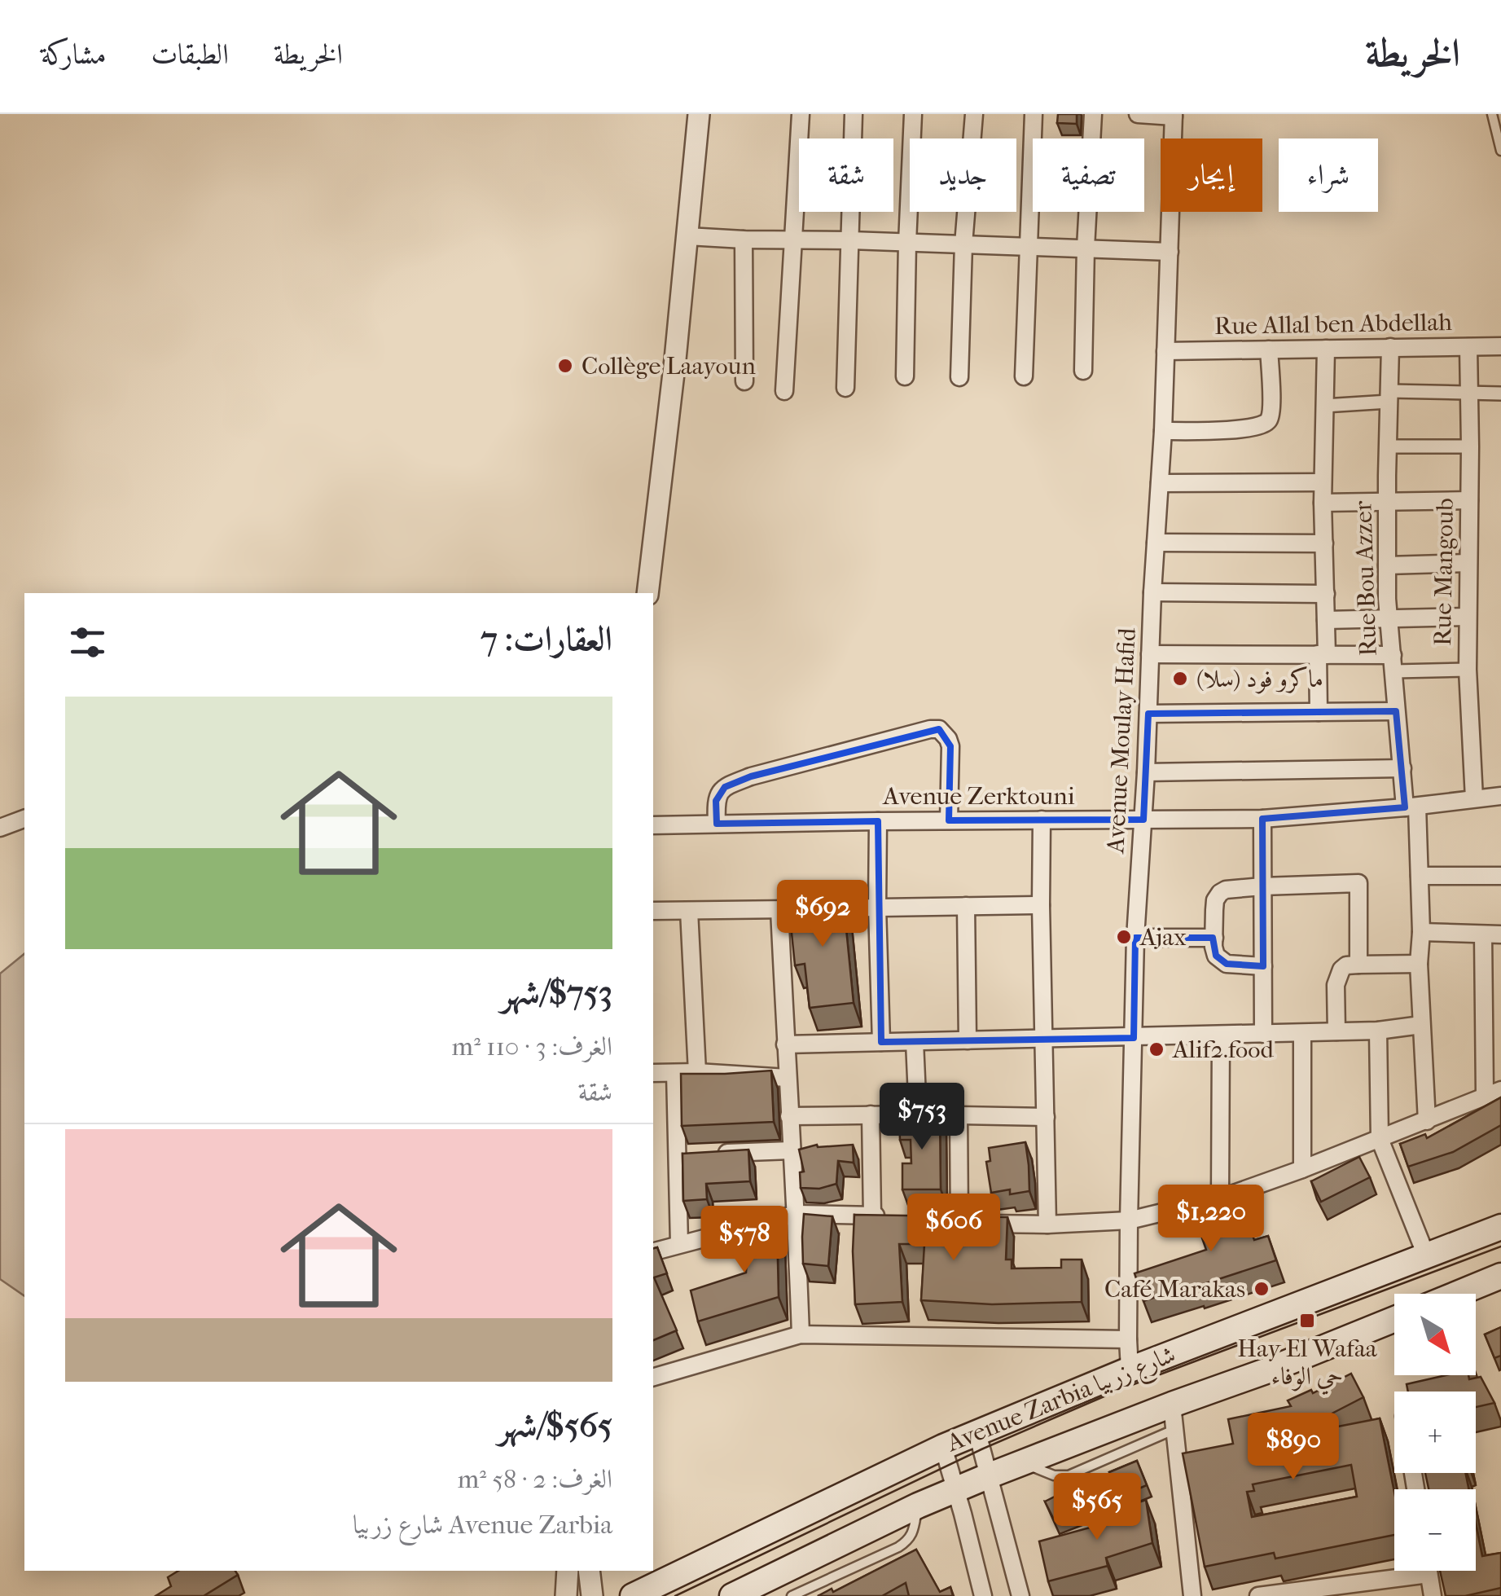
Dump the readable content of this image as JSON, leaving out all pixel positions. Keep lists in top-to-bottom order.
{
  "streets": {
    "main road": ["Avenue Zarbia شارع زربيا"],
    "street": [
      "Rue Allal ben Abdellah",
      "Rue Mangoub",
      "Rue Bou Azzer",
      "Avenue Moulay Hafid",
      "Avenue Zerktouni"
    ]
  },
  "crossings": [
    ["Rue Allal ben Abdellah", "Rue Mangoub"],
    ["Rue Allal ben Abdellah", "Rue Bou Azzer"],
    ["Rue Allal ben Abdellah", "Avenue Moulay Hafid"],
    ["Rue Mangoub", "Avenue Zerktouni"],
    ["Rue Bou Azzer", "Avenue Zerktouni"],
    ["Avenue Moulay Hafid", "Avenue Zerktouni"],
    ["Avenue Moulay Hafid", "Avenue Zarbia شارع زربيا"]
  ],
  "places": {
    "other": [
      "Collège Laayoun",
      "ماكرو فود (سلا)",
      "Ajax",
      "Alif2.food",
      "Café Marakas"
    ],
    "transit": ["Hay El Wafaa حي الوفاء"]
  },
  "north": "bottom right",
  "page": {
    "header": "الخريطة",
    "nav": ["الخريطة", "الطبقات", "مشاركة"],
    "chip": [
      "شراء",
      "إيجار",
      "تصفية",
      "جديد",
      "شقة"
    ],
    "heading": "العقارات: 7",
    "list": [
      {
        "name": "$753/شهر",
        "note": "الغرف: 3 · 110 m² · شقة"
      },
      {
        "name": "$565/شهر",
        "note": "الغرف: 2 · 58 m² · Avenue Zarbia شارع زربيا"
      }
    ],
    "price": [
      "$692",
      "$753",
      "$1,220",
      "$606",
      "$578",
      "$890",
      "$565"
    ],
    "map_buttons": ["+", "−"]
  }
}
